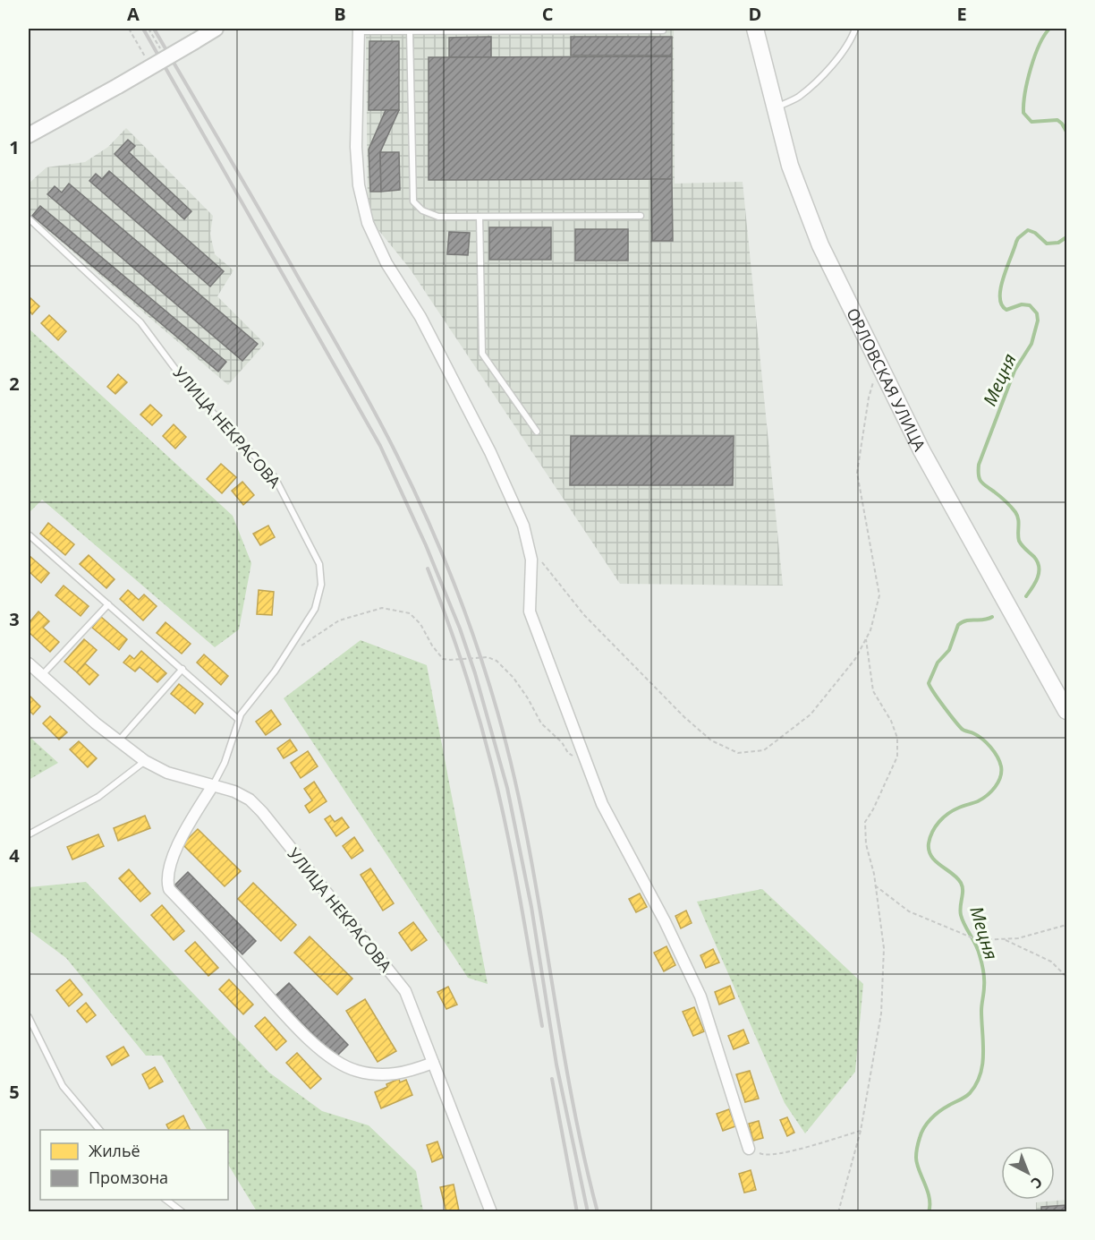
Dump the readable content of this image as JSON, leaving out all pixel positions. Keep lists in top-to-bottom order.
{
  "streets": {
    "main road": ["ОРЛОВСКАЯ УЛИЦА"],
    "street": ["УЛИЦА НЕКРАСОВА"]
  },
  "water": ["Мецня"],
  "legend": ["Жильё", "Промзона"],
  "north": "bottom right",
  "grid": {
    "columns": [
      "A",
      "B",
      "C",
      "D",
      "E"
    ],
    "rows": [
      "1",
      "2",
      "3",
      "4",
      "5"
    ]
  }
}
